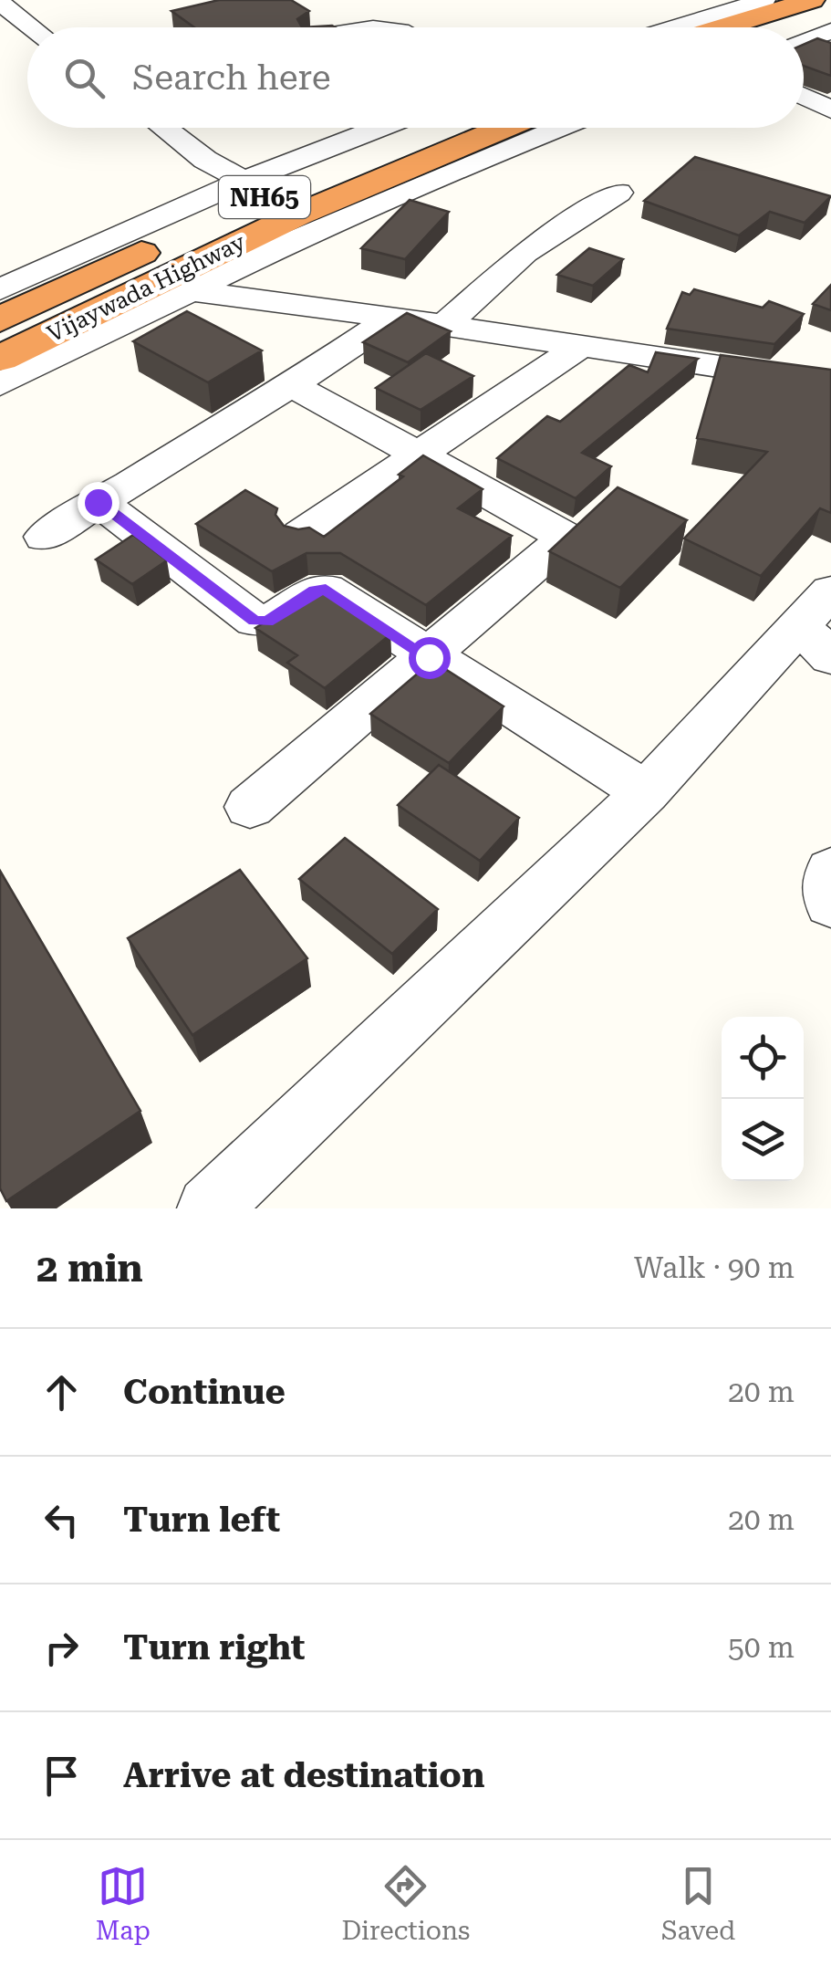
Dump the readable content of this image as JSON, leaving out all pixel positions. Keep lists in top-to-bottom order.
{
  "streets": {
    "highway": ["NH65", "Vijaywada Highway"]
  },
  "page": {
    "search": "Search here",
    "heading": ["2 min", "Walk · 90 m"],
    "list": [
      ["Continue", "20 m"],
      ["Turn left", "20 m"],
      ["Turn right", "50 m"],
      "Arrive at destination"
    ],
    "nav": ["Map", "Directions", "Saved"]
  }
}
